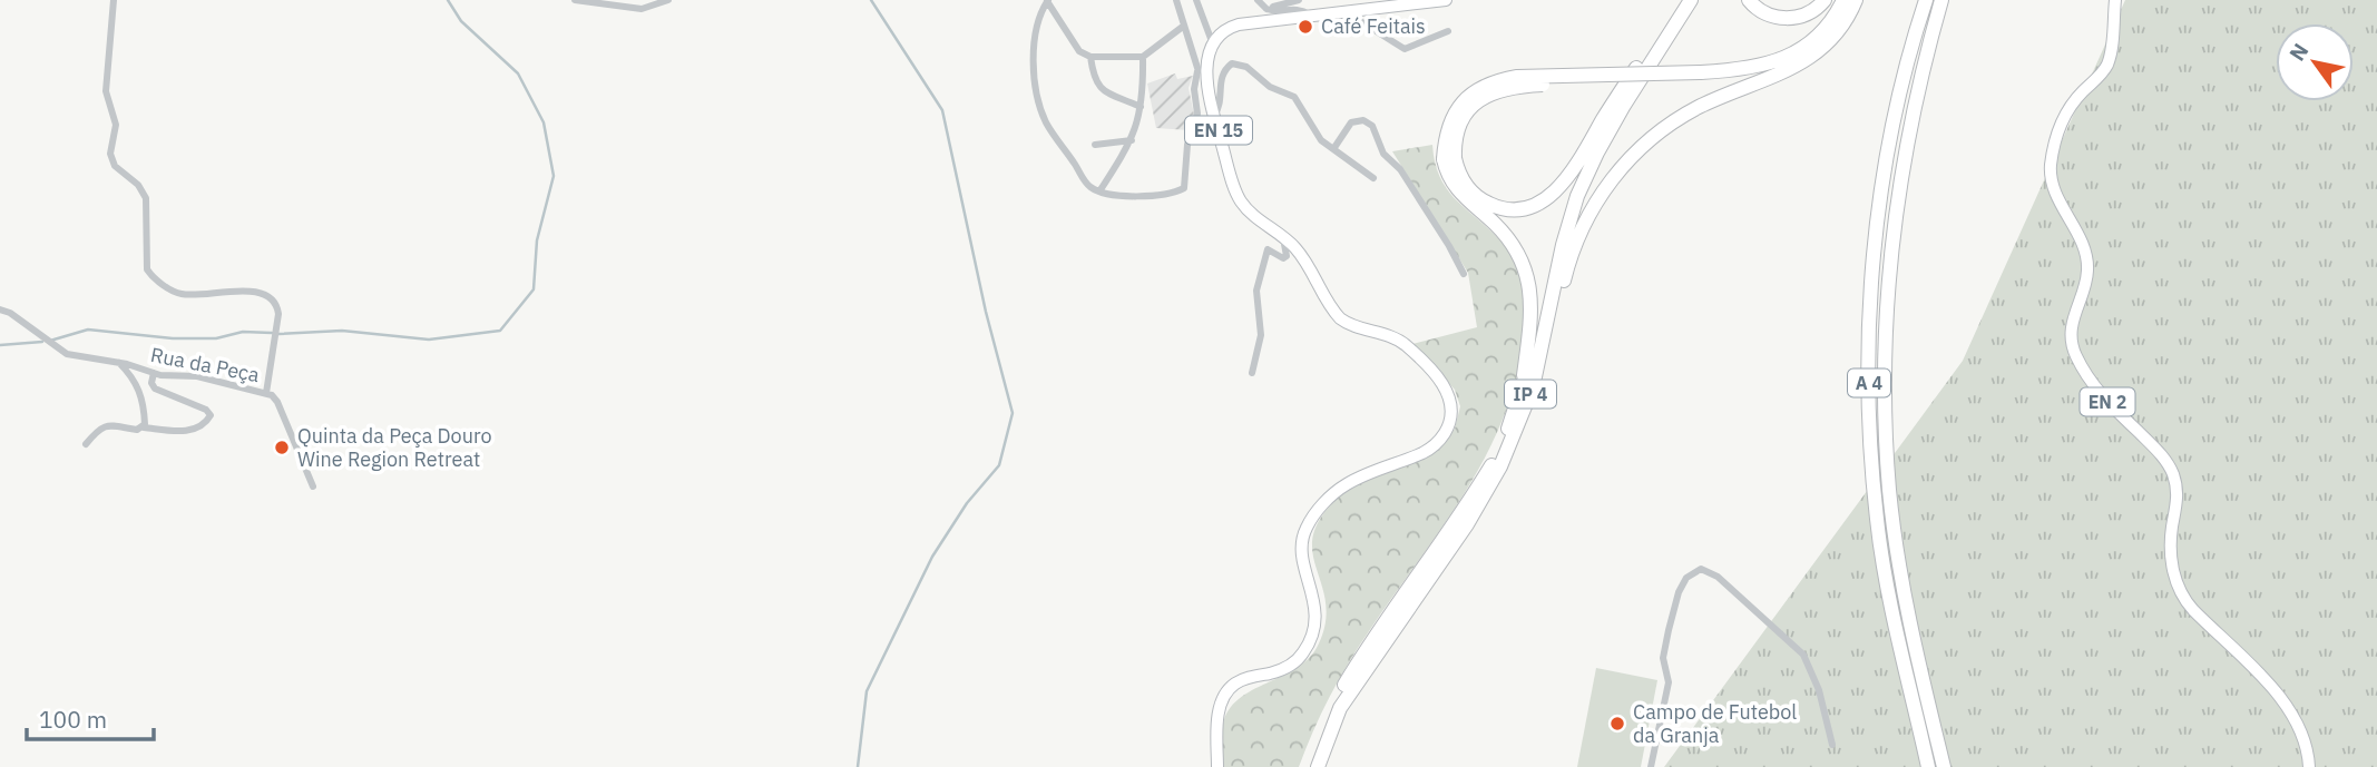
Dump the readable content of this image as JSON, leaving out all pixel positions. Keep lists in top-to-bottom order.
{
  "streets": {
    "highway": ["A 4", "IP 4"],
    "main road": ["EN 15", "EN 2"],
    "street": ["Rua da Peça"]
  },
  "places": ["Café Feitais", "Quinta da Peça Douro Wine Region Retreat", "Campo de Futebol da Granja"],
  "scale_bar": "100 m",
  "north": "top left"
}
